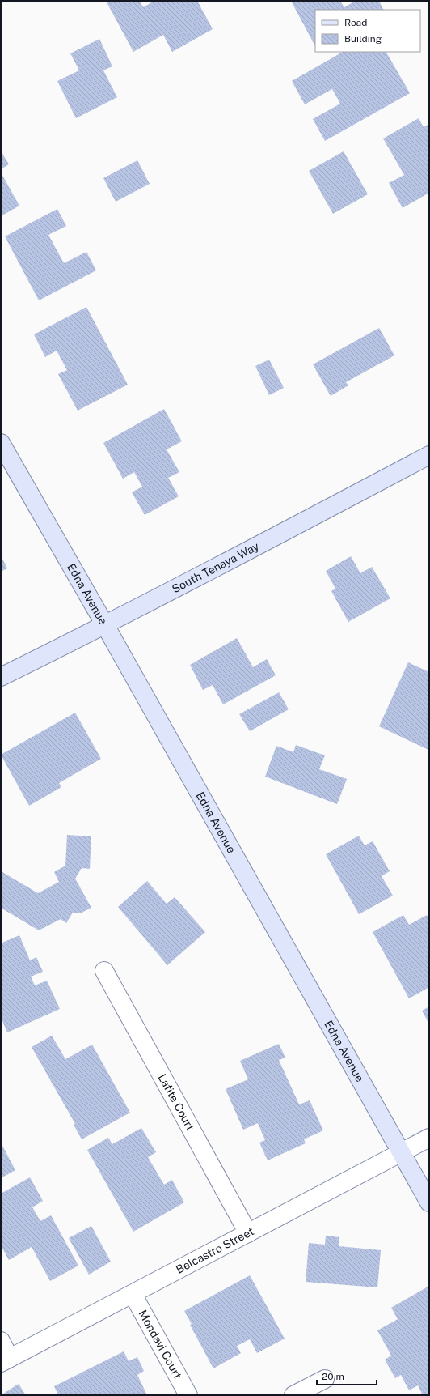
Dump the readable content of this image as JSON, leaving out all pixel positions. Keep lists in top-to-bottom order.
{
  "streets": {
    "street": [
      "South Tenaya Way",
      "Edna Avenue",
      "Lafite Court",
      "Belcastro Street",
      "Mondavi Court"
    ]
  },
  "crossings": [
    ["South Tenaya Way", "Edna Avenue"],
    ["Edna Avenue", "Belcastro Street"],
    ["Lafite Court", "Belcastro Street"],
    ["Belcastro Street", "Mondavi Court"]
  ],
  "legend": ["Road", "Building"],
  "scale_bar": "20 m"
}
